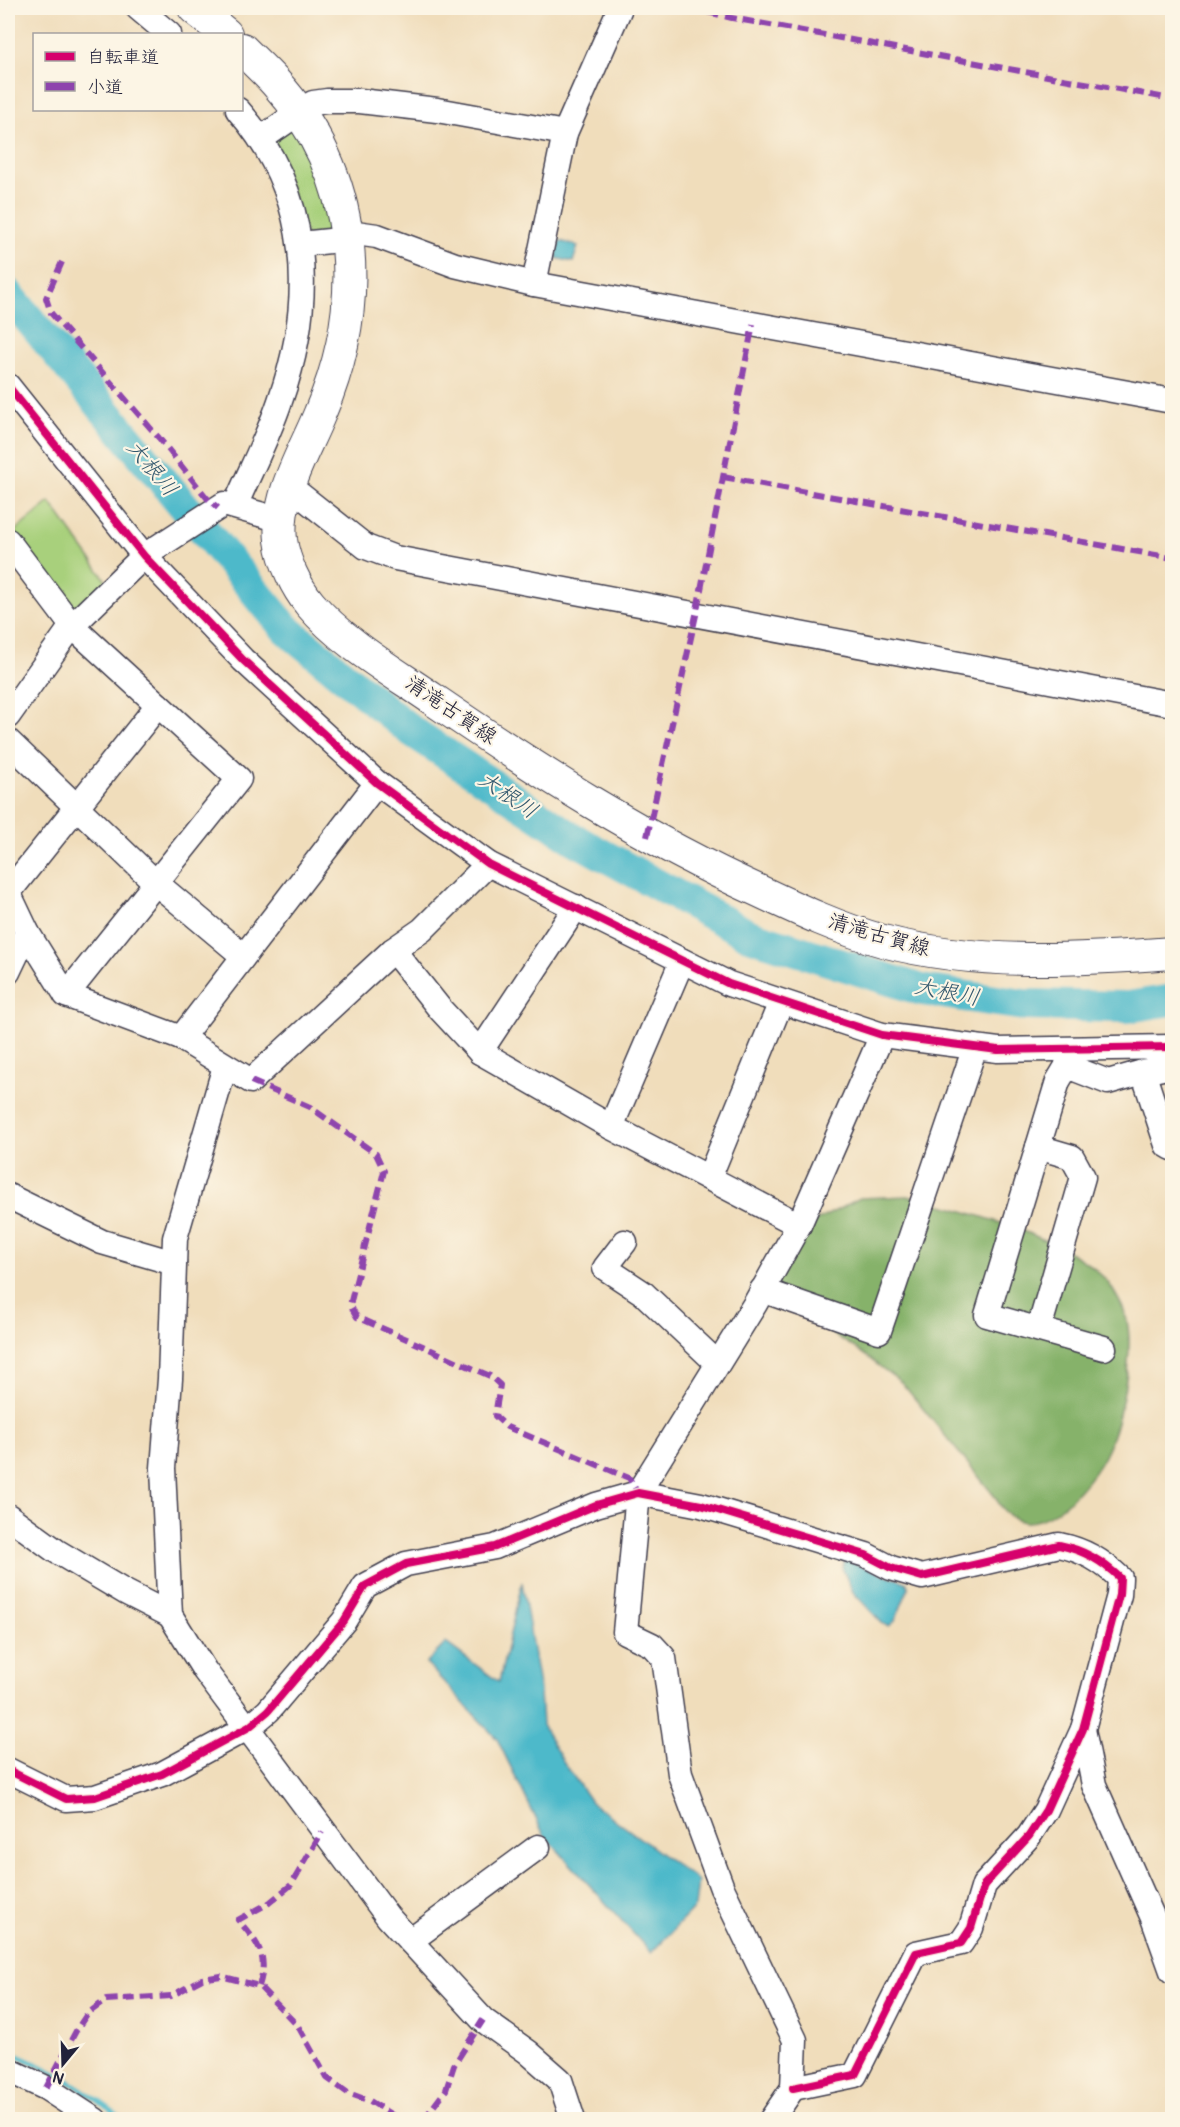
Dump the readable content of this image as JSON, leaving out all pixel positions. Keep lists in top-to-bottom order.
{
  "streets": {
    "main road": ["清滝古賀線"]
  },
  "water": ["大根川"],
  "legend": ["自転車道", "小道"],
  "north": "bottom"
}
